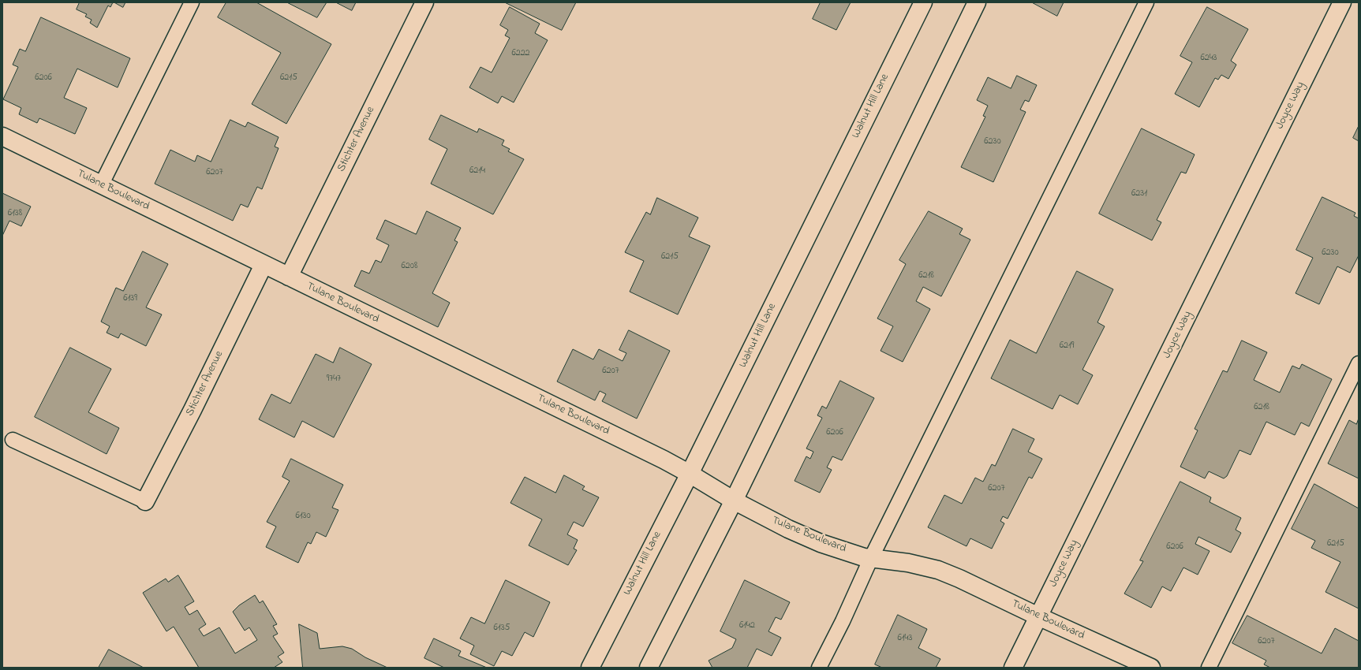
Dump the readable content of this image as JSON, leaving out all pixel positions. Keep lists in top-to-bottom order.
{
  "streets": {
    "street": [
      "Joyce Way",
      "Walnut Hill Lane",
      "Stichter Avenue",
      "Tulane Boulevard"
    ]
  },
  "crossings": [
    ["Joyce Way", "Tulane Boulevard"],
    ["Walnut Hill Lane", "Tulane Boulevard"],
    ["Stichter Avenue", "Tulane Boulevard"]
  ],
  "house_numbers": [
    "6222",
    "6243",
    "6206",
    "6215",
    "6230",
    "6214",
    "6207",
    "6231",
    "6138",
    "6230",
    "6215",
    "6208",
    "6218",
    "6139",
    "6219",
    "6207",
    "9747",
    "6218",
    "6206",
    "6207",
    "6130",
    "6215",
    "6206",
    "6142",
    "6135",
    "6143",
    "6207"
  ]
}
